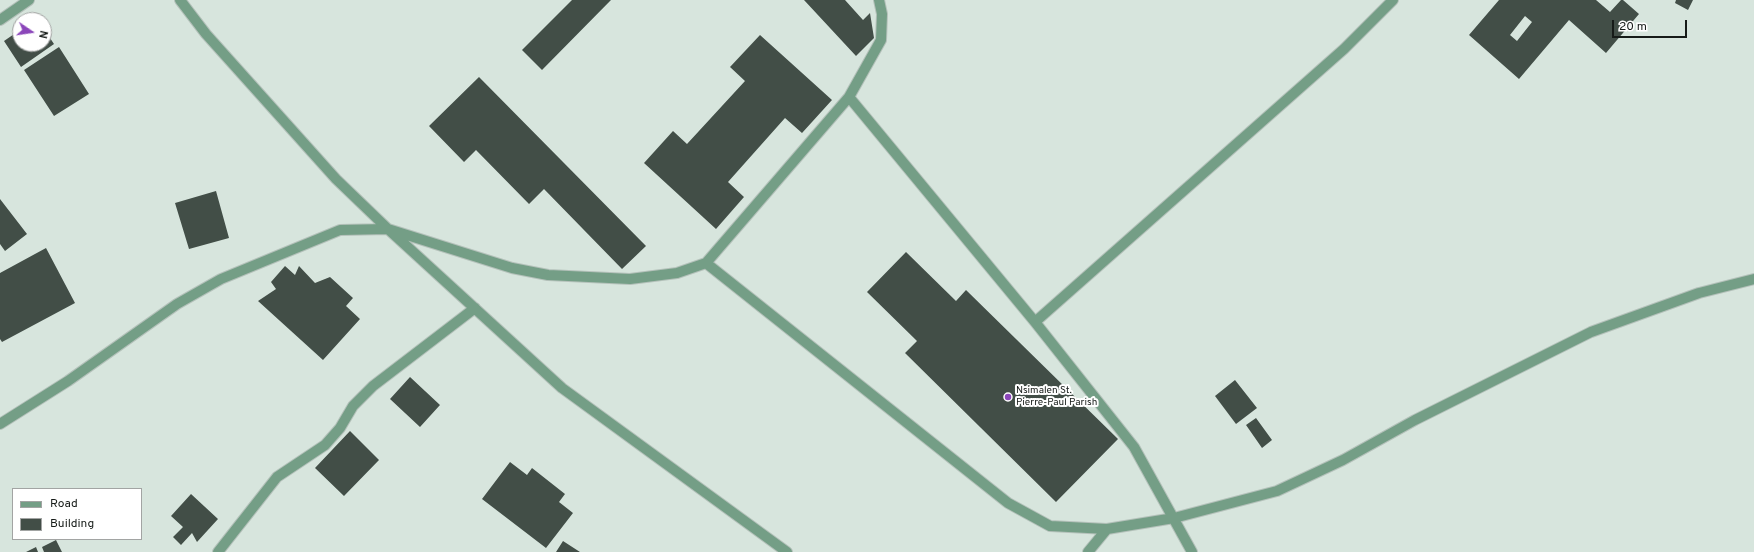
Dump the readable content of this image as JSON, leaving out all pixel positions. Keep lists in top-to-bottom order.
{
  "places": ["Nsimalen St. Pierre-Paul Parish"],
  "legend": ["Road", "Building"],
  "scale_bar": "20 m",
  "north": "right"
}
